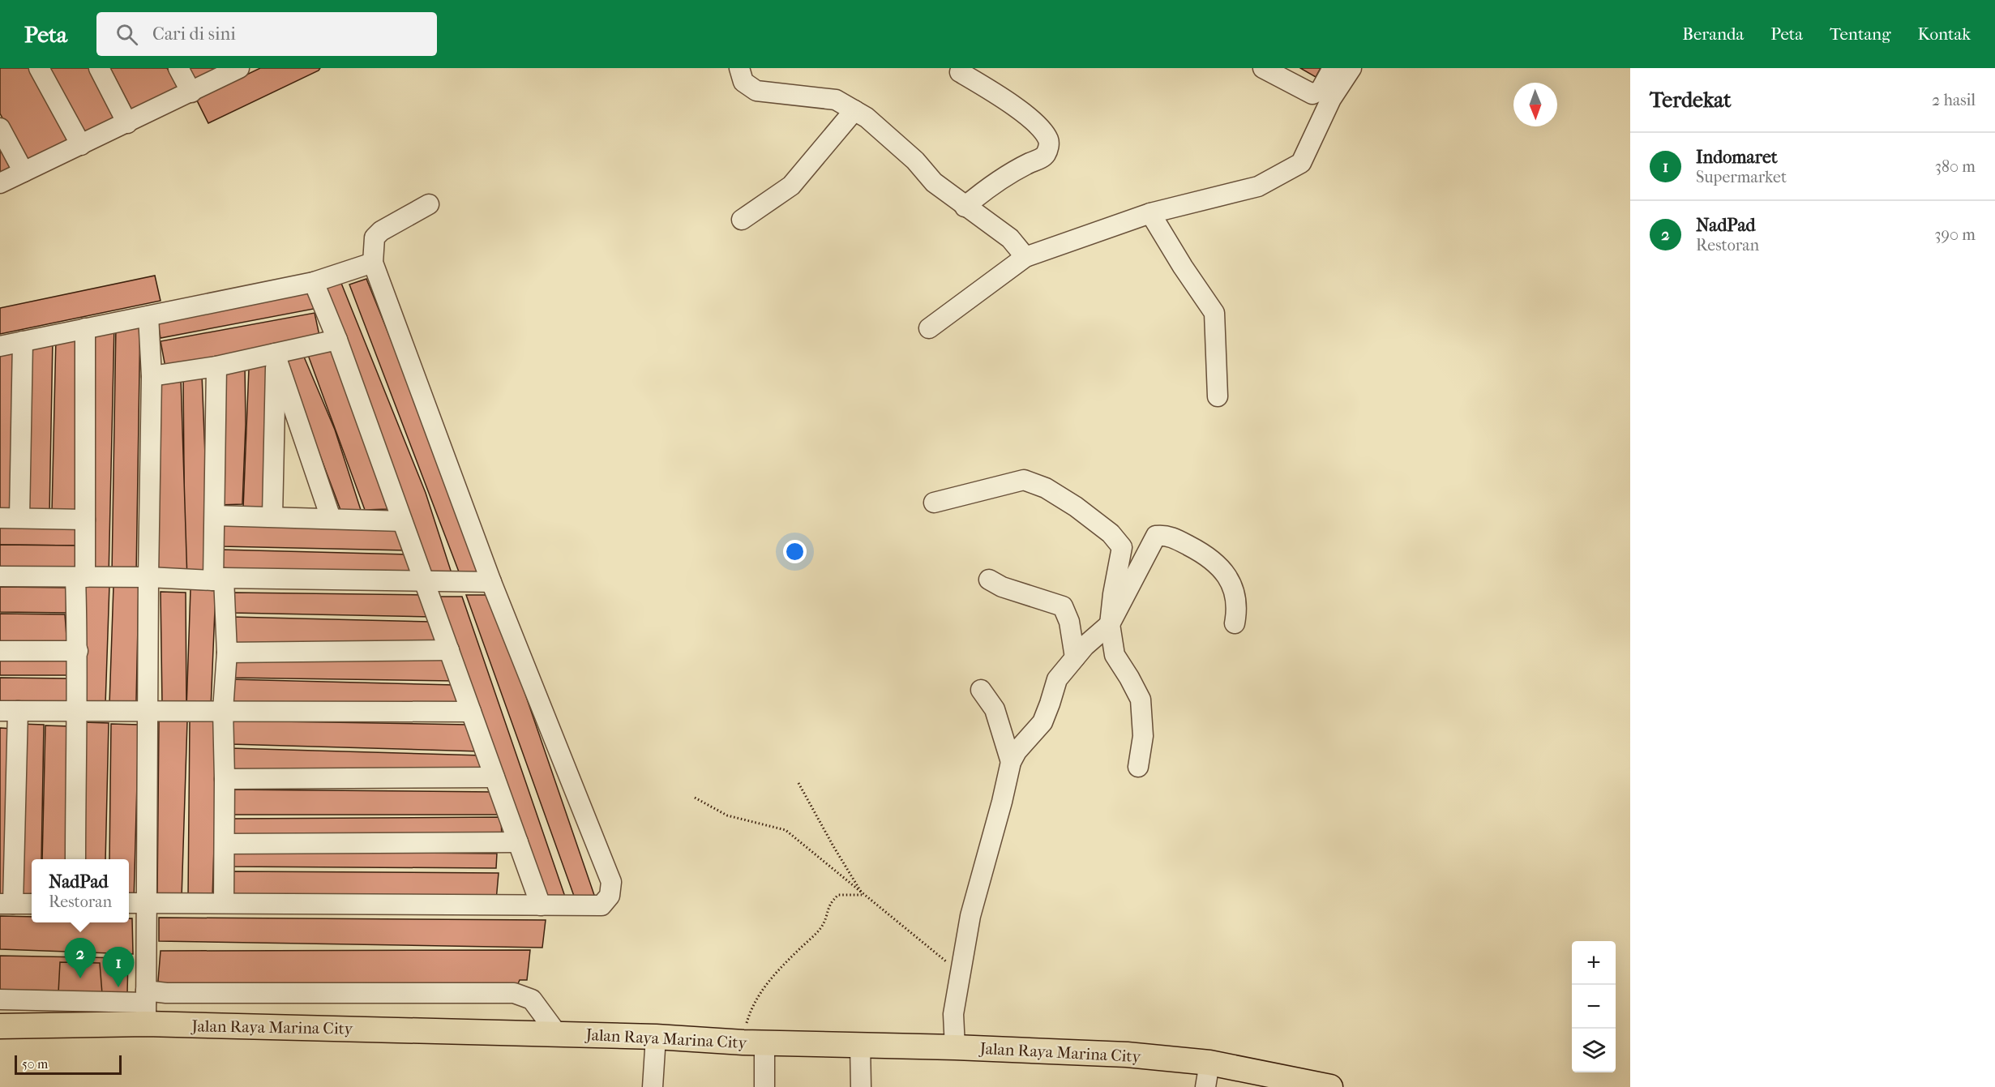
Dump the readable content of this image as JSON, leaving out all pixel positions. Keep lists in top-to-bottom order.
{
  "streets": {
    "main road": ["Jalan Raya Marina City"]
  },
  "scale_bar": "50 m",
  "north": "bottom",
  "page": {
    "header": "Peta",
    "search": "Cari di sini",
    "nav": [
      "Beranda",
      "Peta",
      "Tentang",
      "Kontak"
    ],
    "heading": ["Terdekat", "2 hasil"],
    "list": [
      {
        "mark": "1",
        "name": "Indomaret",
        "note": "Supermarket",
        "value": "380 m"
      },
      {
        "mark": "2",
        "name": "NadPad",
        "note": "Restoran",
        "value": "390 m"
      }
    ],
    "popup": ["NadPad", "Restoran"],
    "pins": ["2", "1"],
    "map_buttons": ["+", "−"],
    "scale": "50 m"
  }
}
